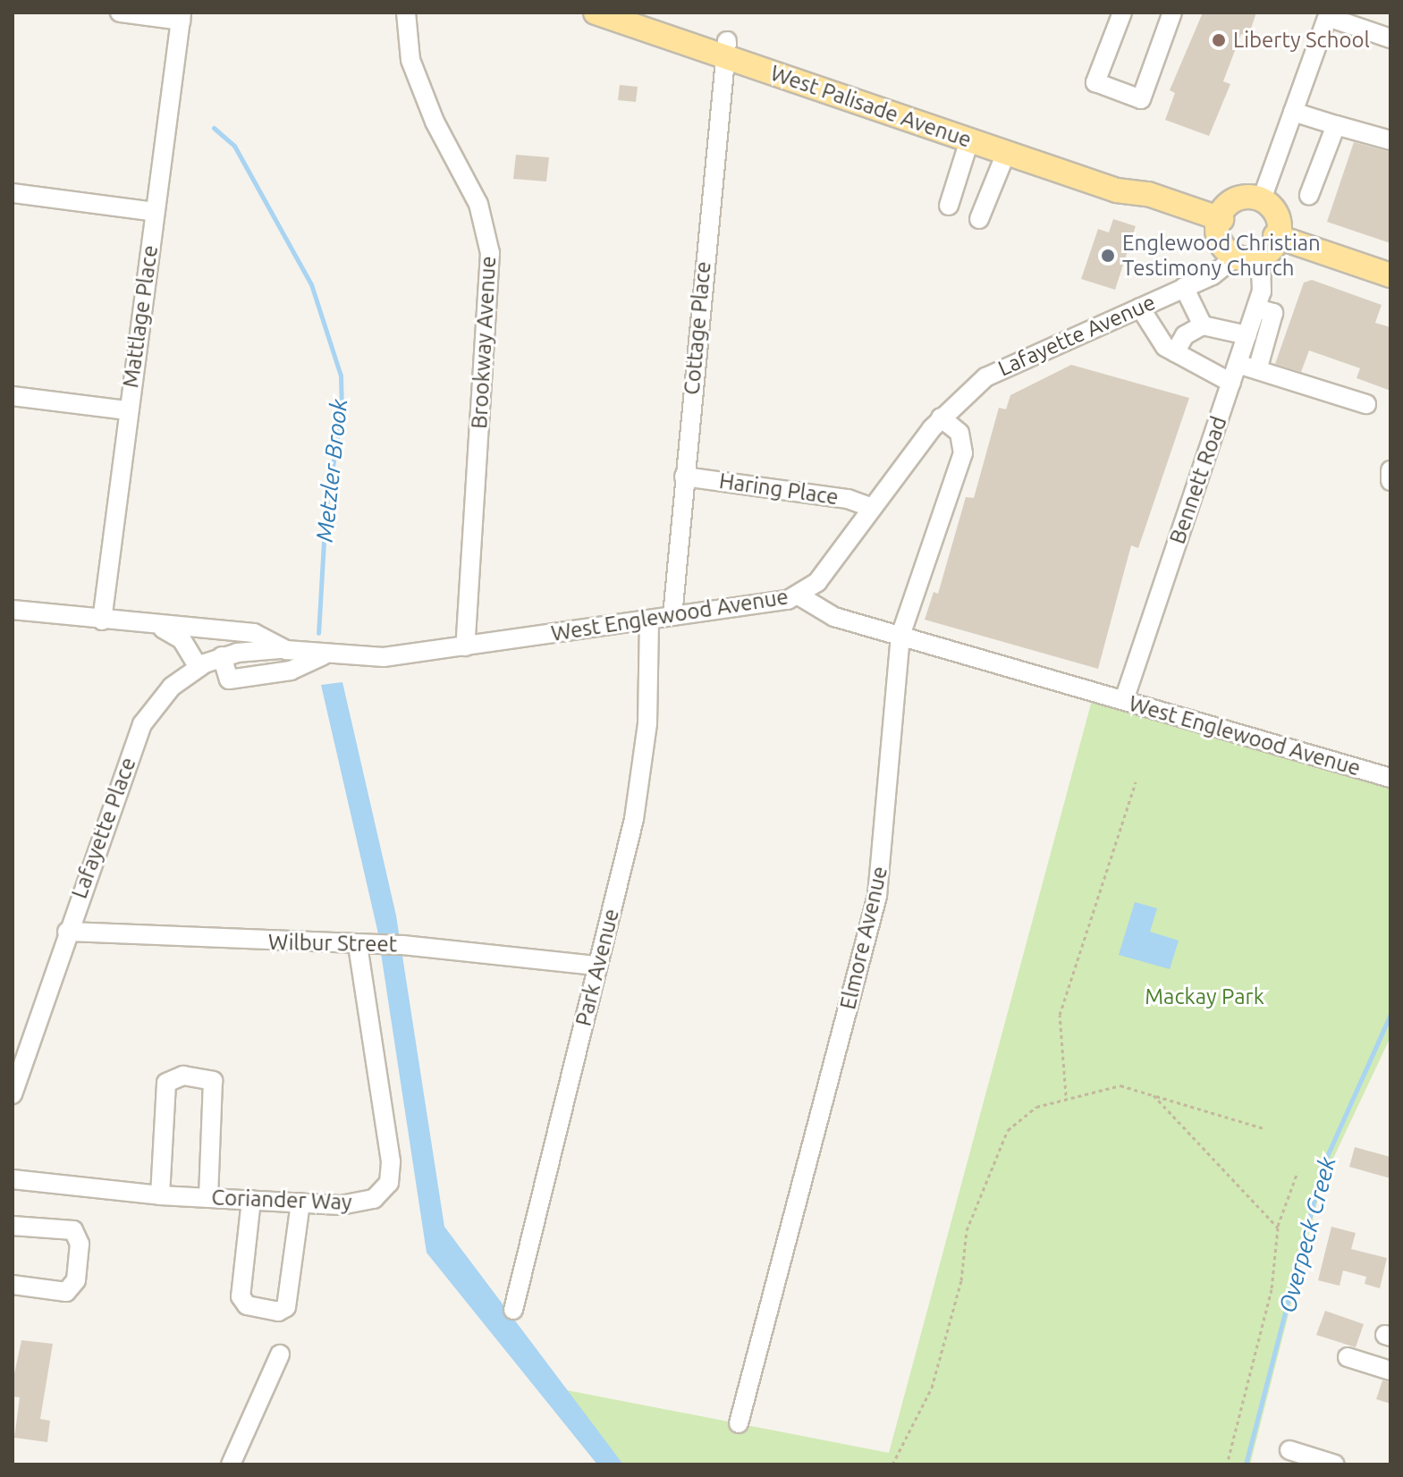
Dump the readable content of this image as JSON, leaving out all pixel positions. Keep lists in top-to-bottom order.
{
  "streets": {
    "main road": ["West Palisade Avenue"],
    "street": [
      "Mattlage Place",
      "Cottage Place",
      "Lafayette Avenue",
      "Brookway Avenue",
      "Bennett Road",
      "Haring Place",
      "West Englewood Avenue",
      "Lafayette Place",
      "Elmore Avenue",
      "Wilbur Street",
      "Park Avenue",
      "Coriander Way"
    ]
  },
  "crossings": [
    ["West Palisade Avenue", "Cottage Place"],
    ["West Palisade Avenue", "Lafayette Avenue"],
    ["West Palisade Avenue", "Bennett Road"],
    ["Mattlage Place", "West Englewood Avenue"],
    ["Cottage Place", "Haring Place"],
    ["Cottage Place", "West Englewood Avenue"],
    ["Lafayette Avenue", "Bennett Road"],
    ["Lafayette Avenue", "Haring Place"],
    ["Lafayette Avenue", "West Englewood Avenue"],
    ["Lafayette Avenue", "Elmore Avenue"],
    ["Brookway Avenue", "West Englewood Avenue"],
    ["Bennett Road", "West Englewood Avenue"],
    ["West Englewood Avenue", "Lafayette Place"],
    ["West Englewood Avenue", "Elmore Avenue"],
    ["West Englewood Avenue", "Park Avenue"],
    ["Lafayette Place", "Wilbur Street"],
    ["Wilbur Street", "Park Avenue"],
    ["Wilbur Street", "Coriander Way"]
  ],
  "water": ["Metzler Brook", "Overpeck Creek"],
  "parks": ["Mackay Park"],
  "places": ["Liberty School", "Englewood Christian Testimony Church"]
}
